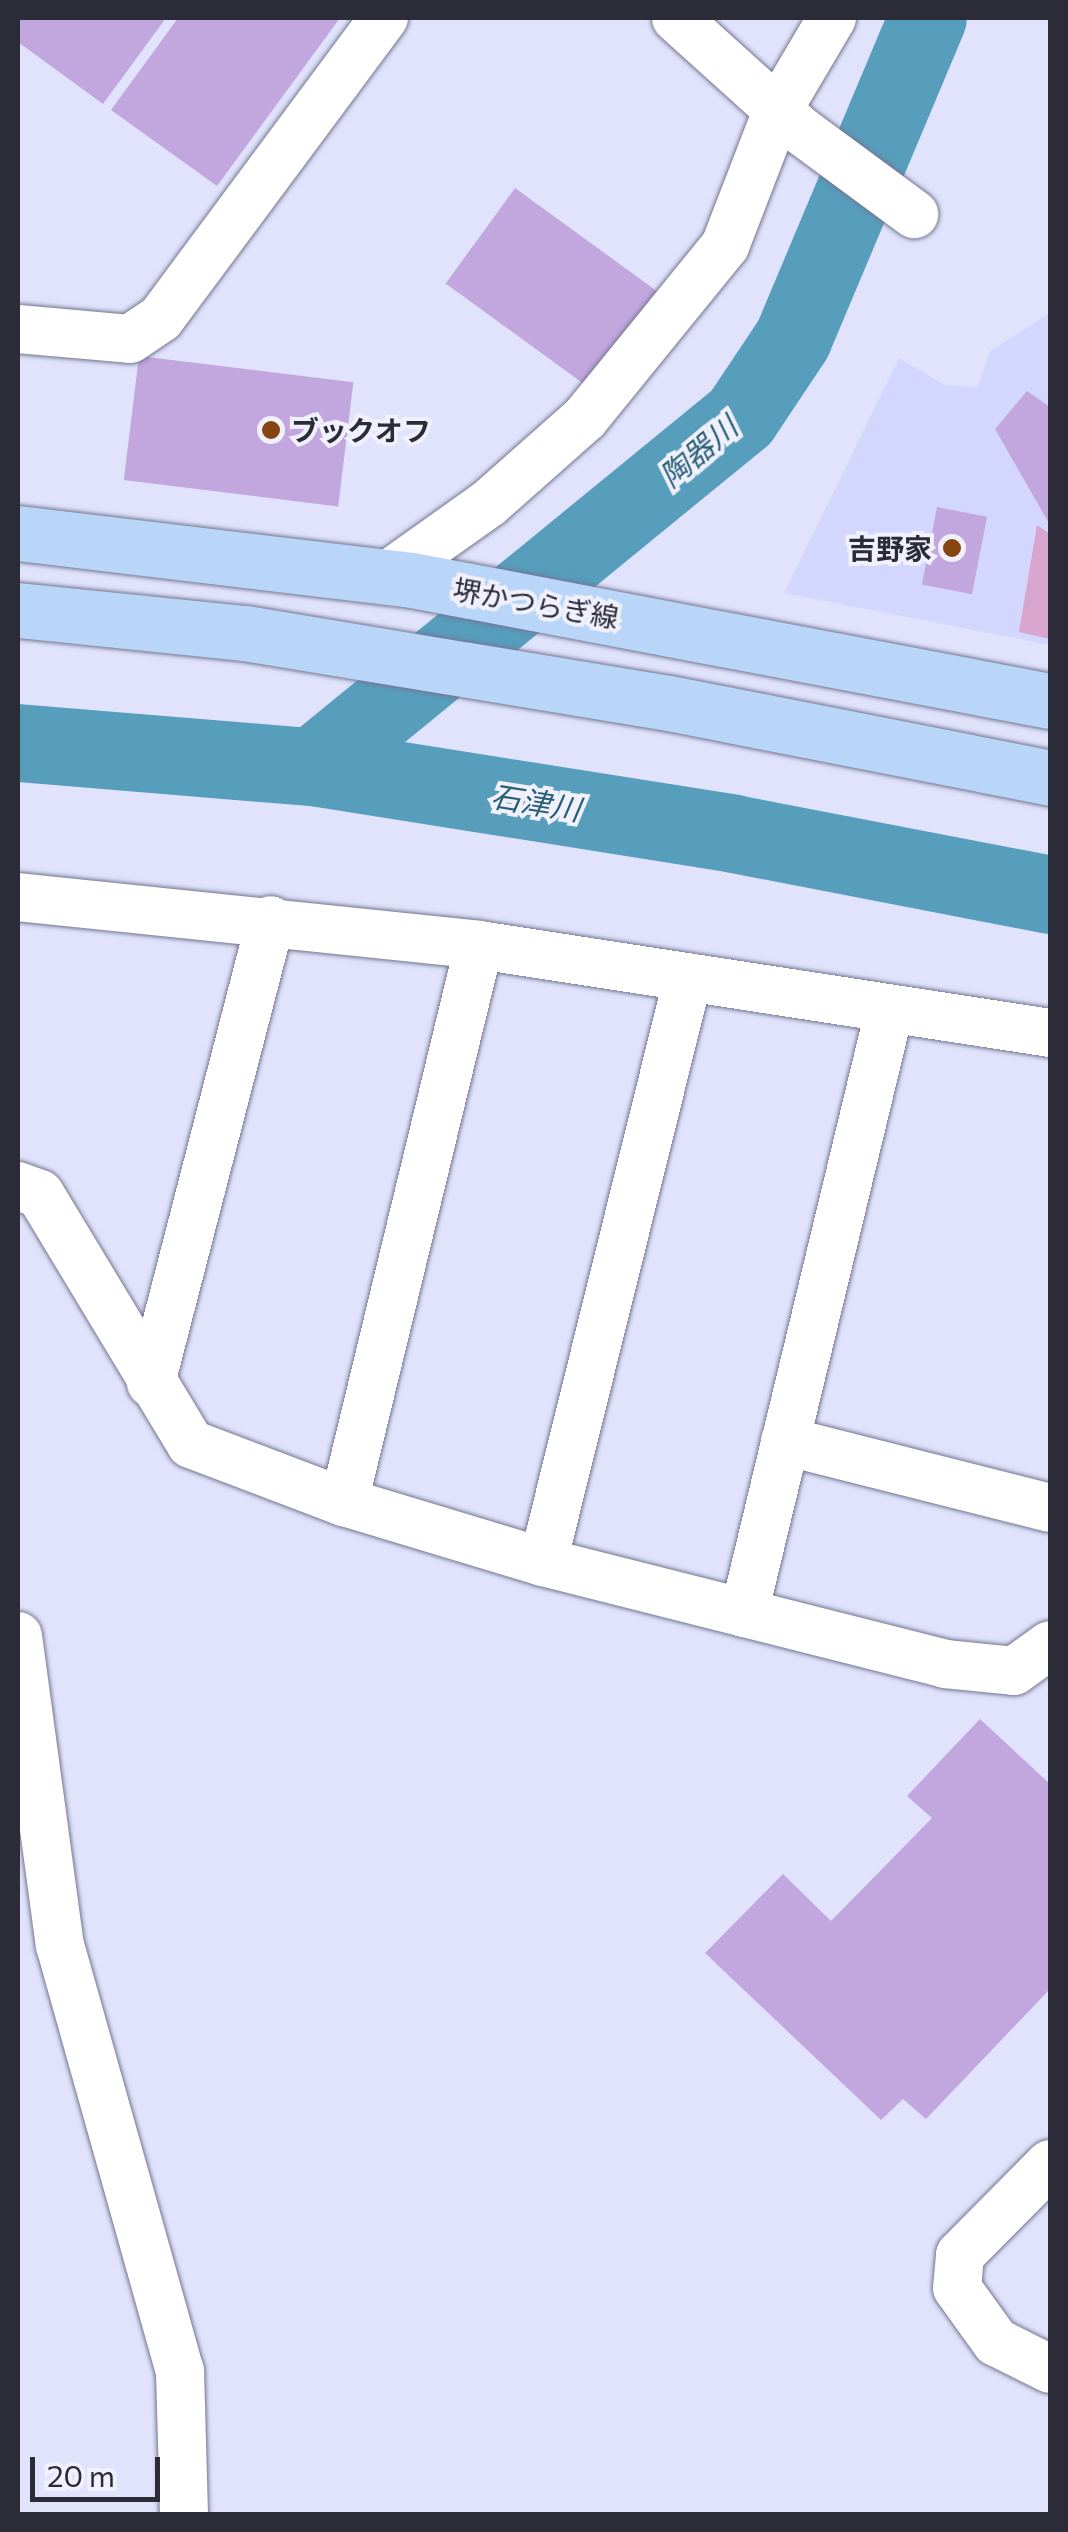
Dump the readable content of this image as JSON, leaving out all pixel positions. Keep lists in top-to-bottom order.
{
  "streets": {
    "main road": ["堺かつらぎ線"]
  },
  "water": ["陶器川", "石津川"],
  "places": ["ブックオフ", "吉野家"],
  "scale_bar": "20 m"
}
